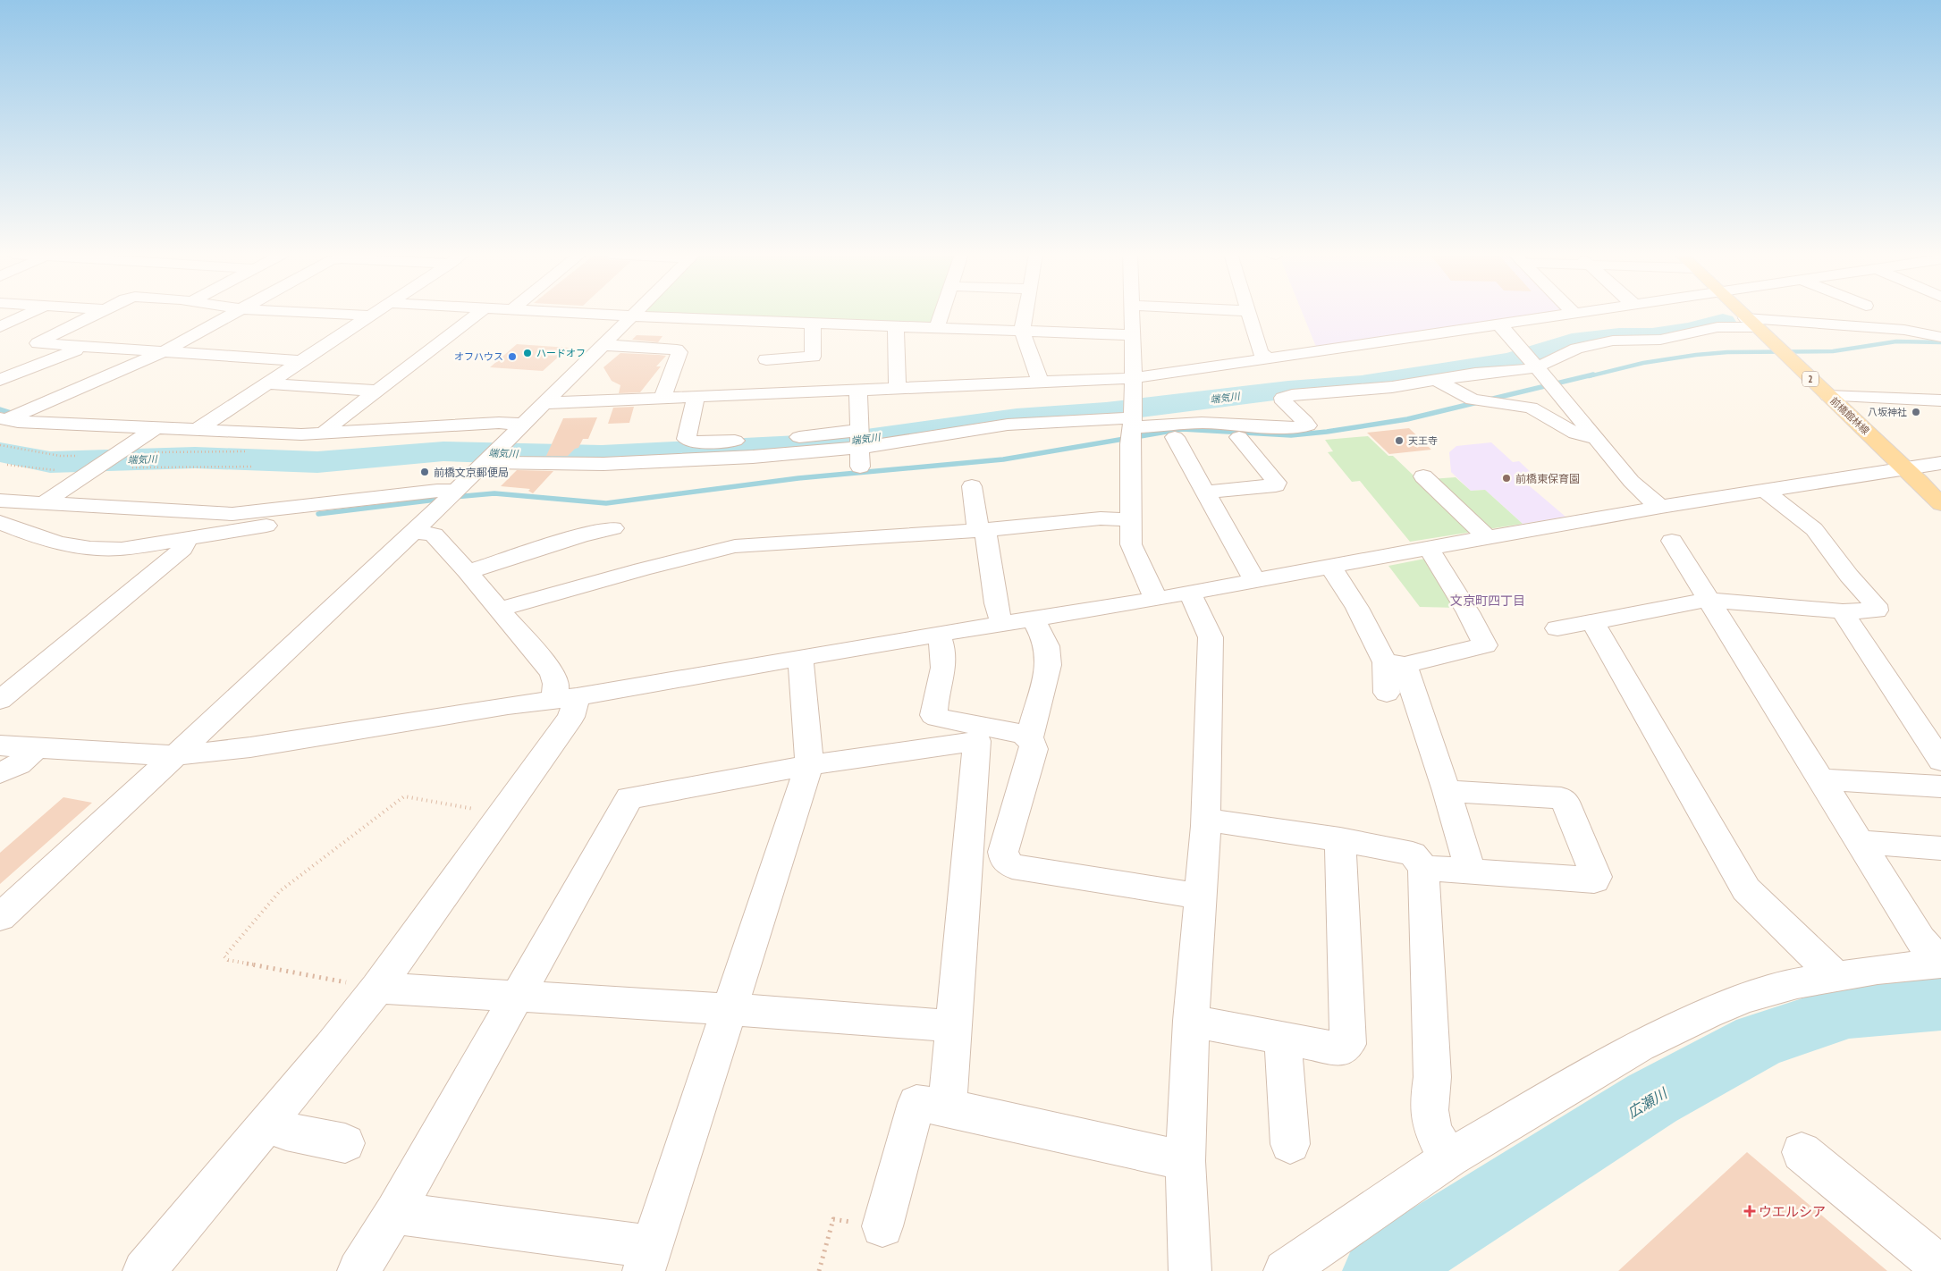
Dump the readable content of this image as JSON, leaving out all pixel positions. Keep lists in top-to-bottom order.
{
  "streets": {
    "main road": ["2", "前橋館林線"]
  },
  "districts": ["文京町四丁目"],
  "water": ["端気川", "広瀬川"],
  "places": {
    "other": [
      "ハードオフ",
      "オフハウス",
      "八坂神社",
      "天王寺",
      "前橋文京郵便局",
      "前橋東保育園"
    ],
    "health": ["ウエルシア"]
  }
}
